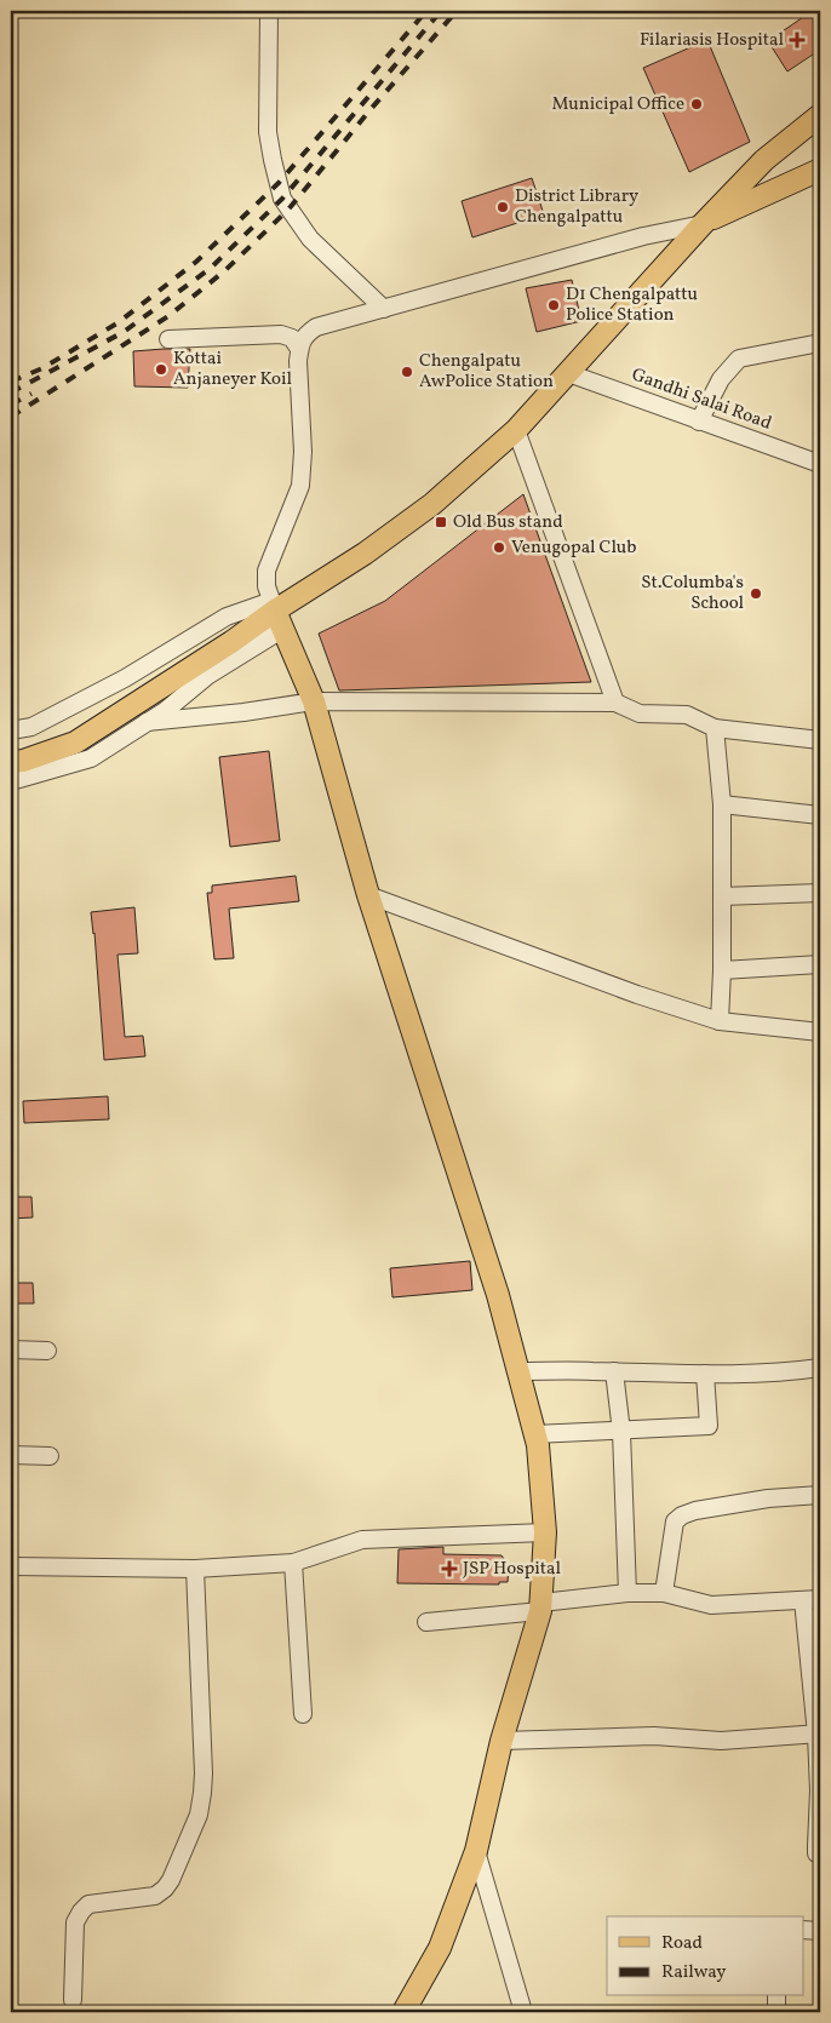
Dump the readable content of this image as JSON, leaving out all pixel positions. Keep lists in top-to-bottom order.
{
  "streets": {
    "street": ["Gandhi Salai Road"]
  },
  "places": {
    "health": ["Filariasis Hospital", "JSP Hospital"],
    "other": [
      "Municipal Office",
      "District Library Chengalpattu",
      "D1 Chengalpattu Police Station",
      "Kottai Anjaneyer Koil",
      "Chengalpatu AwPolice Station",
      "Venugopal Club",
      "St.Columba's School"
    ],
    "transit": ["Old Bus stand"]
  },
  "legend": ["Road", "Railway"]
}
